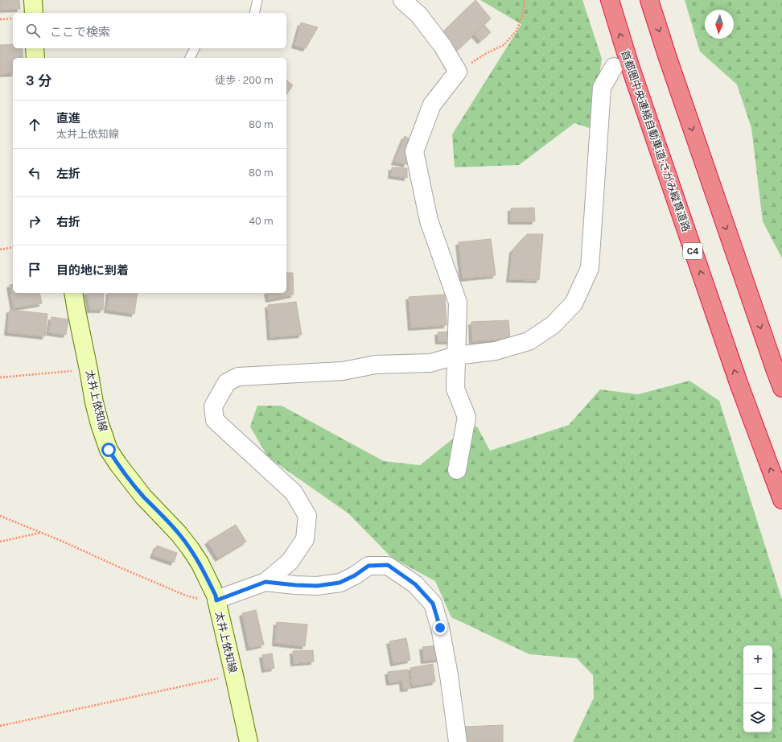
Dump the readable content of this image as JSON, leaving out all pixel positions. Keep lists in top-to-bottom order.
{
  "streets": {
    "highway": ["首都圏中央連絡自動車道;さがみ縦貫道路", "C4"],
    "main road": ["太井上依知線"]
  },
  "north": "bottom",
  "page": {
    "search": "ここで検索",
    "heading": ["3 分", "徒歩 · 200 m"],
    "list": [
      ["直進", "太井上依知線", "80 m"],
      ["左折", "80 m"],
      ["右折", "40 m"],
      "目的地に到着"
    ],
    "map_buttons": ["+", "−"]
  }
}
